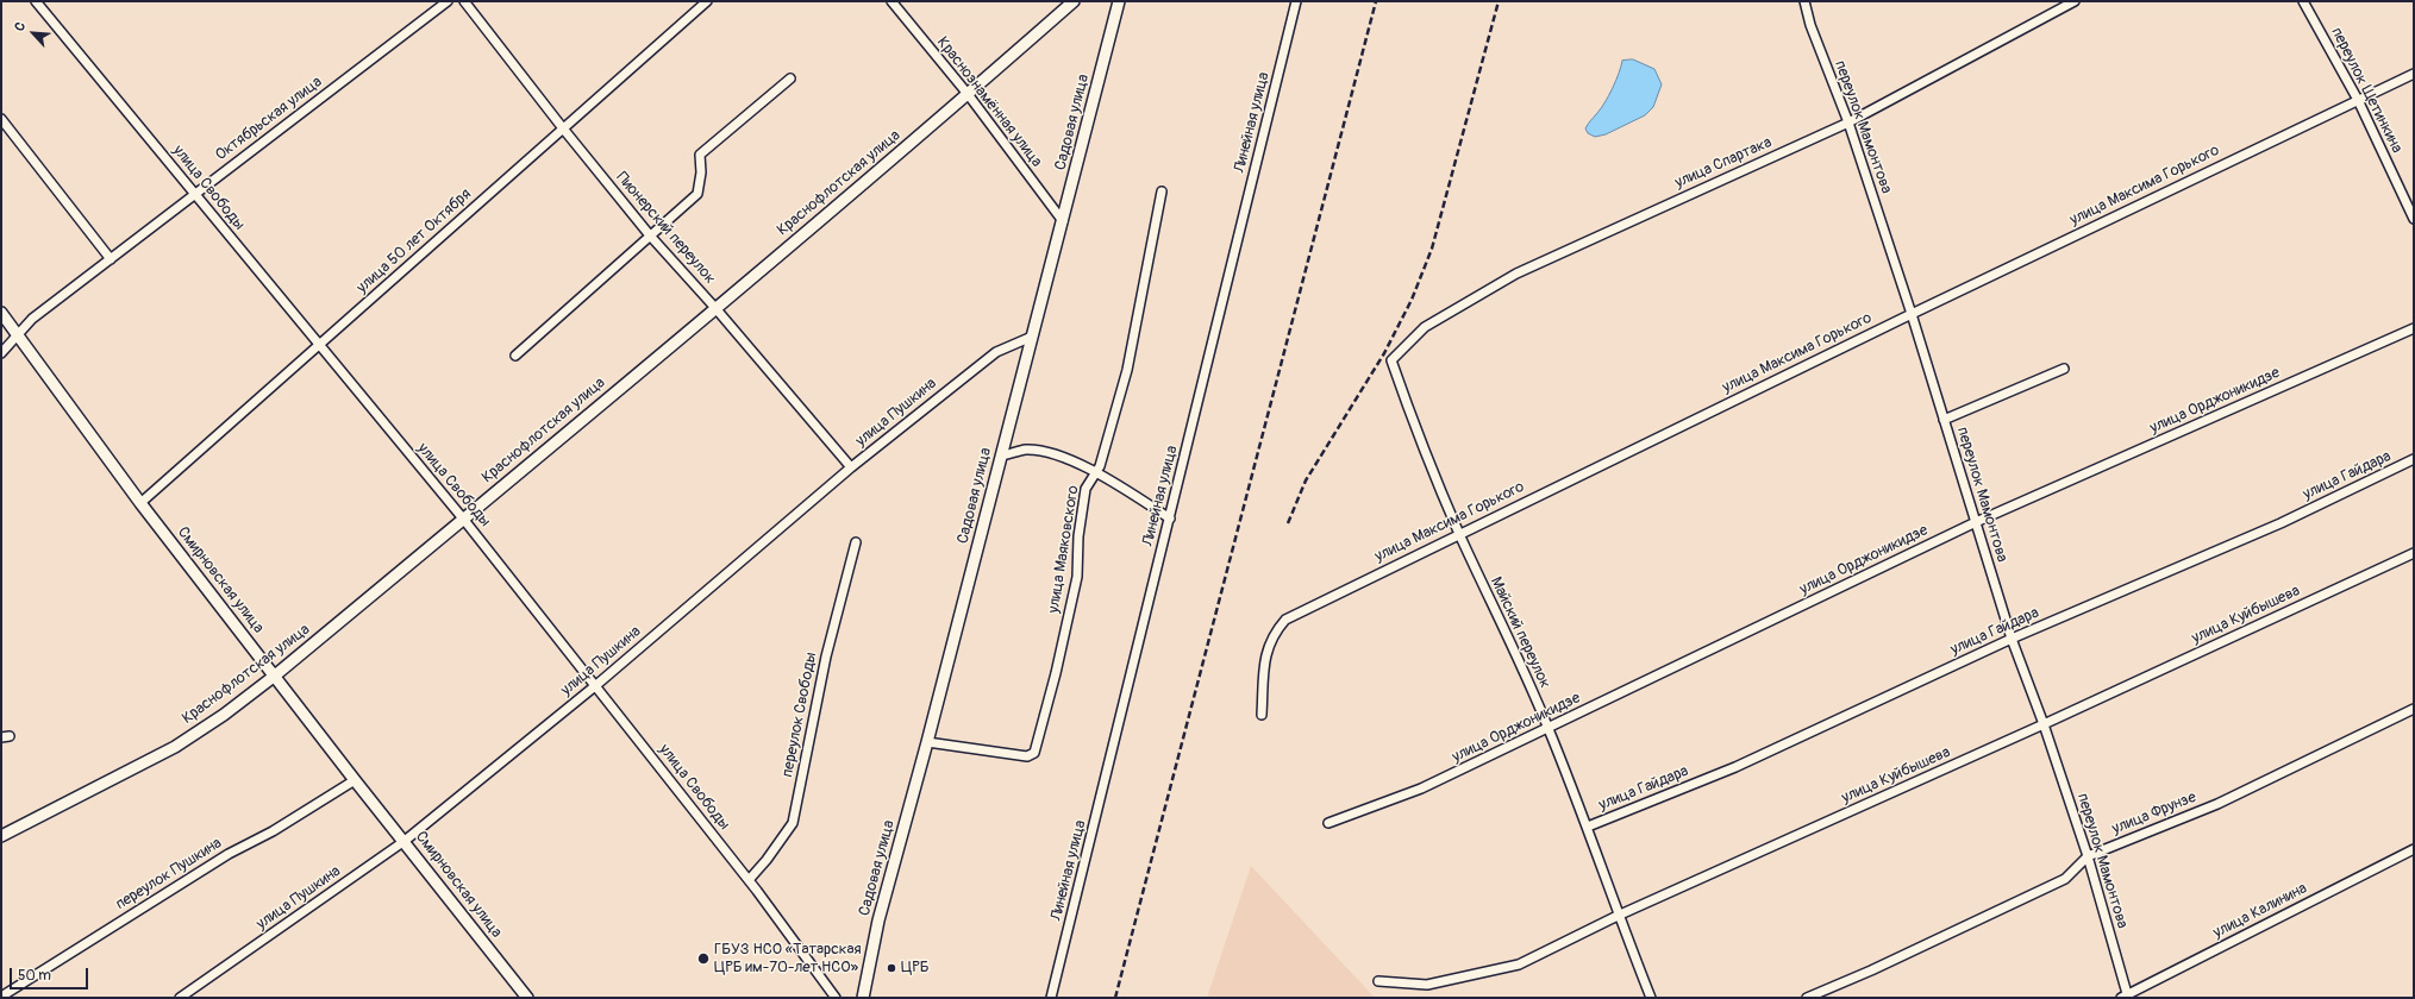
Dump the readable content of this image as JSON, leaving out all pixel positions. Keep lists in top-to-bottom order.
{
  "streets": {
    "street": [
      "переулок Щетинкина",
      "Краснознамённая улица",
      "Октябрьская улица",
      "Садовая улица",
      "Линейная улица",
      "переулок Мамонтова",
      "улица Спартака",
      "Краснофлотская улица",
      "улица Максима Горького",
      "улица Свободы",
      "Пионерский переулок",
      "улица 50 лет Октября",
      "улица Орджоникидзе",
      "улица Пушкина",
      "улица Гайдара",
      "улица Маяковского",
      "Смирновская улица",
      "улица Куйбышева",
      "Майский переулок",
      "переулок Свободы",
      "улица Фрунзе",
      "переулок Пушкина",
      "улица Калинина"
    ]
  },
  "crossings": [
    ["переулок Щетинкина", "улица Максима Горького"],
    ["Краснознамённая улица", "Садовая улица"],
    ["Краснознамённая улица", "Краснофлотская улица"],
    ["Октябрьская улица", "улица Свободы"],
    ["Октябрьская улица", "Смирновская улица"],
    ["Садовая улица", "улица Пушкина"],
    ["Садовая улица", "улица Маяковского"],
    ["переулок Мамонтова", "улица Спартака"],
    ["переулок Мамонтова", "улица Максима Горького"],
    ["переулок Мамонтова", "улица Орджоникидзе"],
    ["переулок Мамонтова", "улица Гайдара"],
    ["переулок Мамонтова", "улица Куйбышева"],
    ["переулок Мамонтова", "улица Фрунзе"],
    ["переулок Мамонтова", "улица Калинина"],
    ["улица Спартака", "Майский переулок"],
    ["Краснофлотская улица", "улица Свободы"],
    ["Краснофлотская улица", "Пионерский переулок"],
    ["Краснофлотская улица", "Смирновская улица"],
    ["улица Максима Горького", "Майский переулок"],
    ["улица Свободы", "улица 50 лет Октября"],
    ["улица Свободы", "улица Пушкина"],
    ["улица Свободы", "переулок Свободы"],
    ["Пионерский переулок", "улица 50 лет Октября"],
    ["Пионерский переулок", "улица Пушкина"],
    ["улица 50 лет Октября", "Смирновская улица"],
    ["улица Орджоникидзе", "Майский переулок"],
    ["улица Пушкина", "Смирновская улица"],
    ["улица Гайдара", "Майский переулок"],
    ["Смирновская улица", "переулок Пушкина"],
    ["улица Куйбышева", "Майский переулок"]
  ],
  "places": ["ГБУЗ НСО «Татарская ЦРБ им-70-лет НСО»", "ЦРБ"],
  "scale_bar": "50 m",
  "north": "top left"
}
